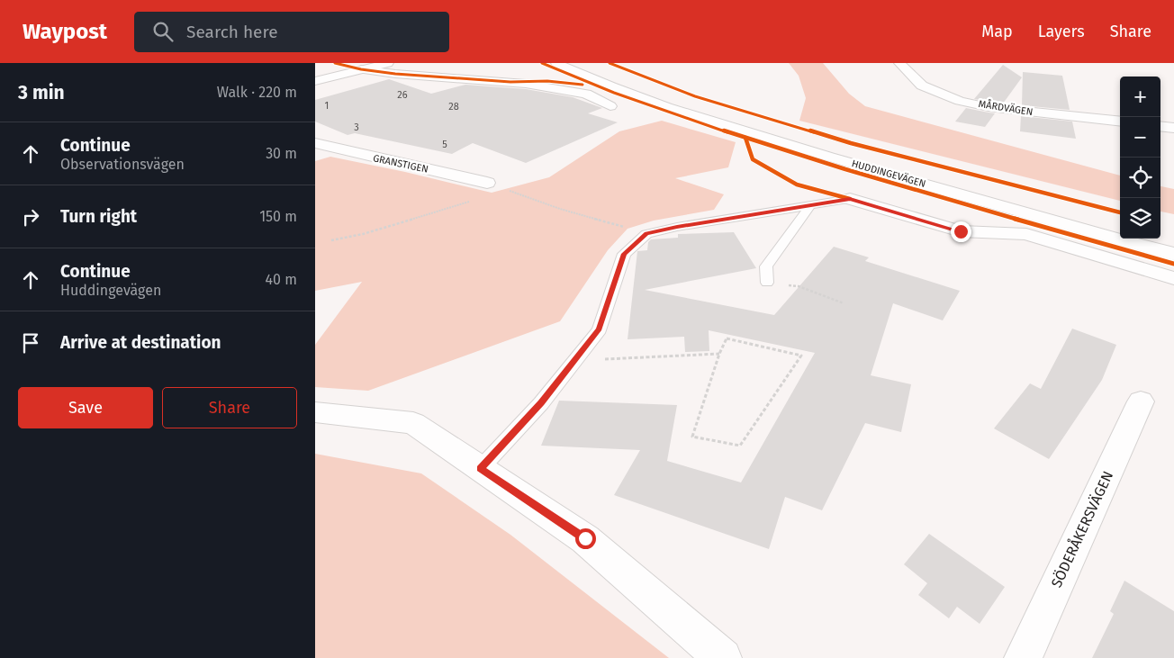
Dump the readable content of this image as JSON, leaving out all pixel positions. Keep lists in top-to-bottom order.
{
  "streets": {
    "street": [
      "MÅRDVÄGEN",
      "GRANSTIGEN",
      "HUDDINGEVÄGEN",
      "SÖDERÅKERSVÄGEN"
    ]
  },
  "house_numbers": [
    "26",
    "1",
    "28",
    "3",
    "5"
  ],
  "page": {
    "header": "Waypost",
    "search": "Search here",
    "nav": ["Map", "Layers", "Share"],
    "heading": ["3 min", "Walk · 220 m"],
    "map_buttons": ["+", "−"],
    "list": [
      ["Continue", "Observationsvägen", "30 m"],
      ["Turn right", "150 m"],
      ["Continue", "Huddingevägen", "40 m"],
      "Arrive at destination"
    ],
    "buttons": ["Save", "Share"]
  }
}
